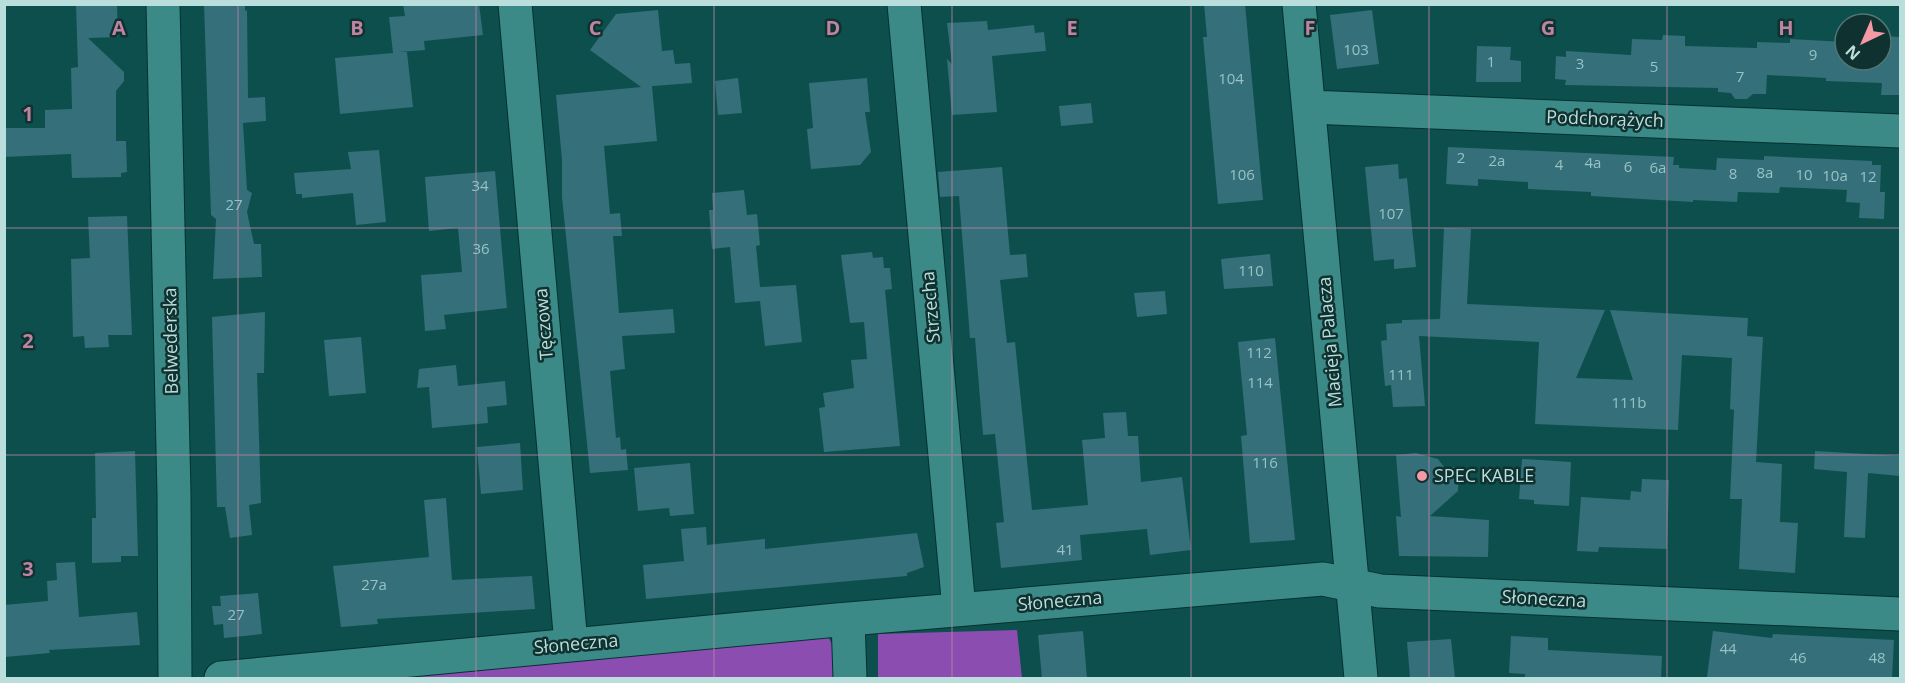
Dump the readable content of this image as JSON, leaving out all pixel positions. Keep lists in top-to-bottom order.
{
  "streets": {
    "street": [
      "Podchorążych",
      "Strzecha",
      "Tęczowa",
      "Belwederska",
      "Macieja Palacza",
      "Słoneczna"
    ]
  },
  "crossings": [
    ["Podchorążych", "Macieja Palacza"],
    ["Strzecha", "Słoneczna"],
    ["Tęczowa", "Słoneczna"],
    ["Macieja Palacza", "Słoneczna"]
  ],
  "places": ["SPEC KABLE"],
  "house_numbers": [
    "103",
    "9",
    "1",
    "3",
    "5",
    "7",
    "104",
    "2",
    "2a",
    "4a",
    "4",
    "6",
    "6a",
    "8a",
    "8",
    "106",
    "10",
    "10a",
    "12",
    "34",
    "27",
    "107",
    "36",
    "110",
    "112",
    "111",
    "114",
    "111b",
    "116",
    "41",
    "27a",
    "27",
    "44",
    "46",
    "48"
  ],
  "north": "bottom left",
  "grid": {
    "columns": [
      "A",
      "B",
      "C",
      "D",
      "E",
      "F",
      "G",
      "H"
    ],
    "rows": ["1", "2", "3"]
  }
}
